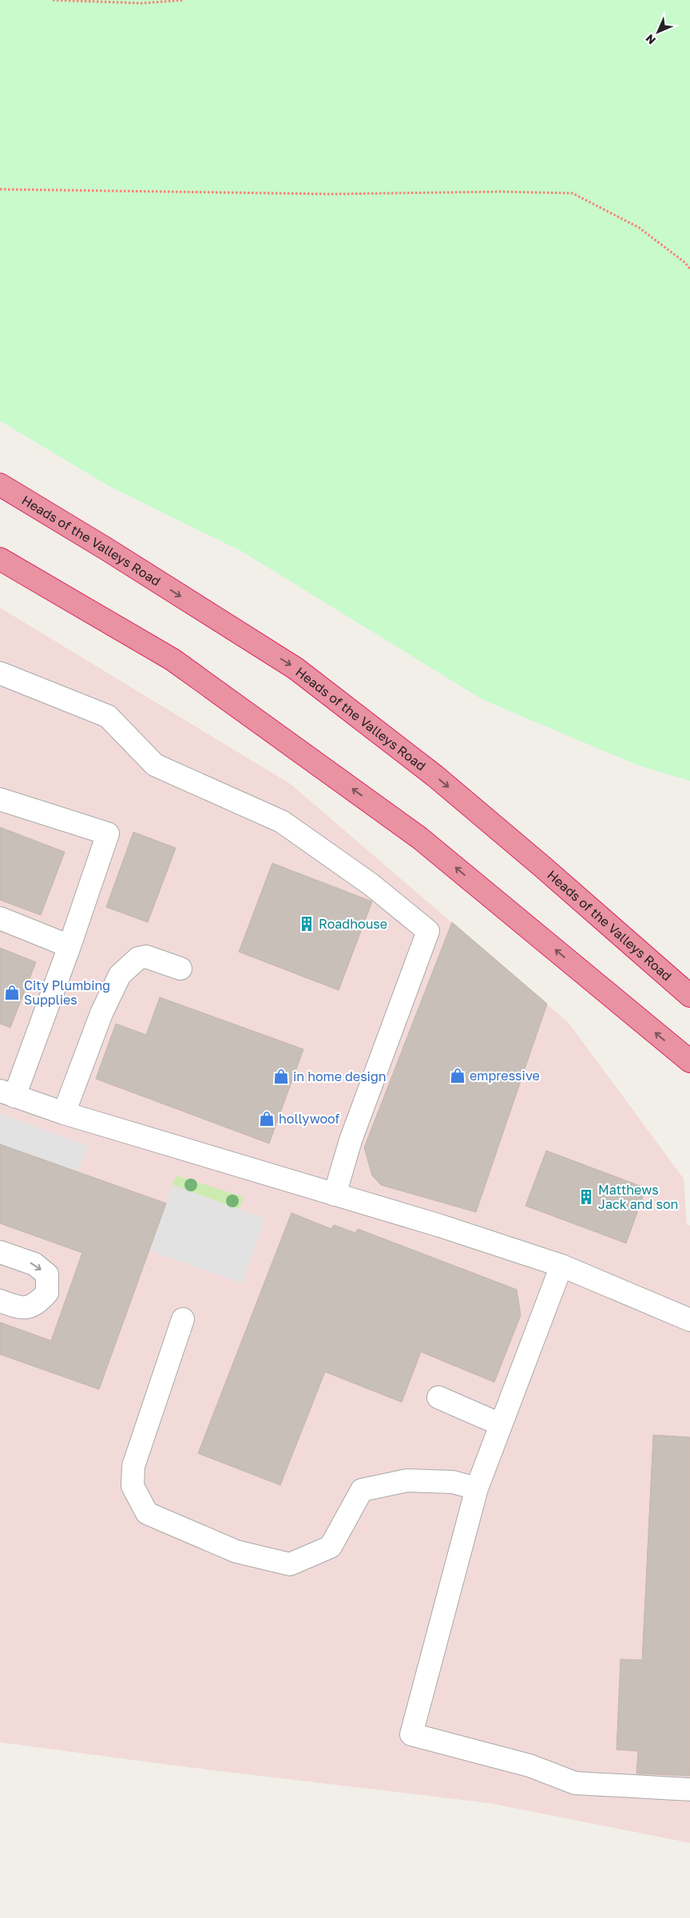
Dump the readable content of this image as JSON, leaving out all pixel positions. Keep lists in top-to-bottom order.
{
  "streets": {
    "highway": ["Heads of the Valleys Road"]
  },
  "places": {
    "building": ["Roadhouse", "Matthews Jack and son"],
    "shop": [
      "City Plumbing Supplies",
      "empressive",
      "in home design",
      "hollywoof"
    ]
  },
  "north": "bottom left"
}
